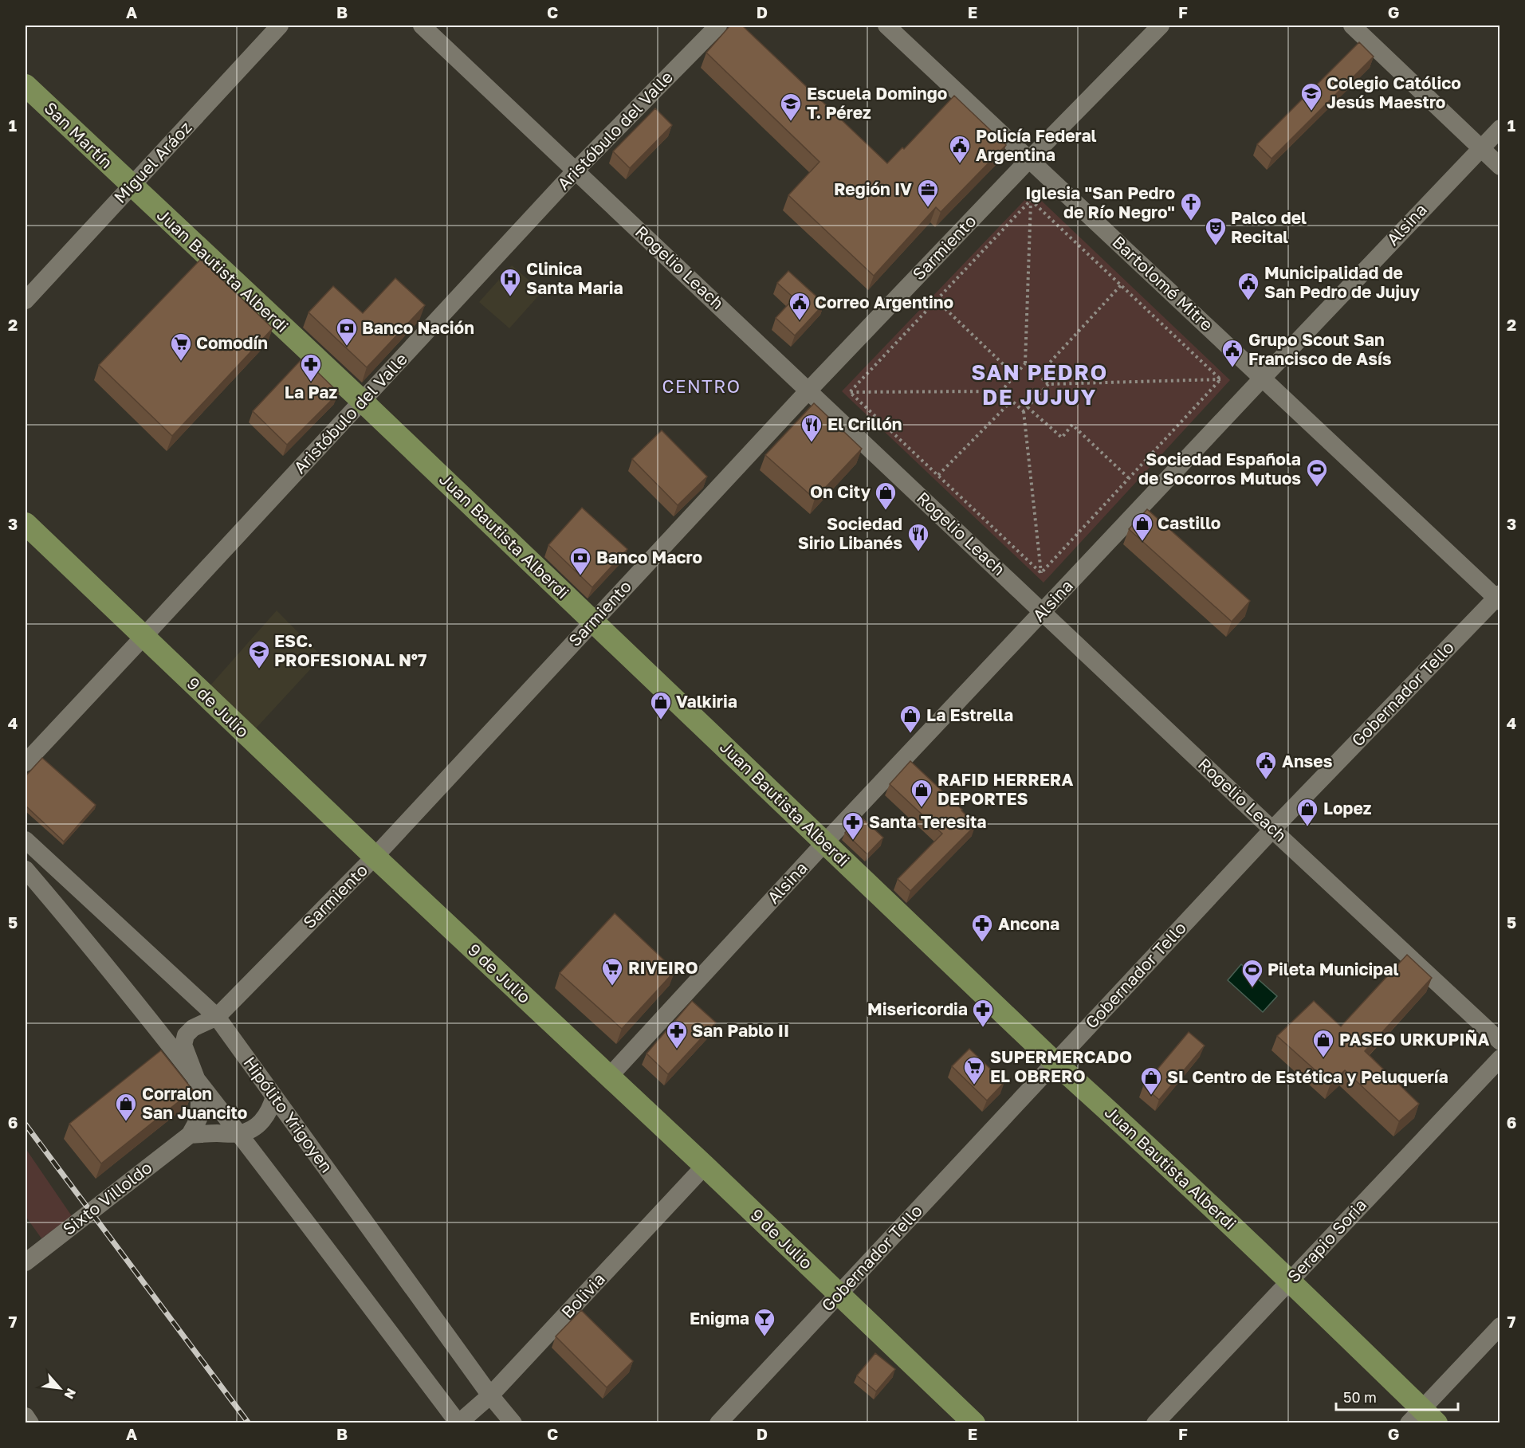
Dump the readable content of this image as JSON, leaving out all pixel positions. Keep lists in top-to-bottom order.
{
  "streets": {
    "main road": ["San Martín", "Juan Bautista Alberdi", "9 de Julio"],
    "street": [
      "Aristóbulo del Valle",
      "Miguel Aráoz",
      "Alsina",
      "Sarmiento",
      "Rogelio Leach",
      "Bartolomé Mitre",
      "Gobernador Tello",
      "Hipólito Yrigoyen",
      "Sixto Villoldo",
      "Serapio Soria",
      "Bolivia"
    ]
  },
  "crossings": [
    ["Aristóbulo del Valle", "Rogelio Leach"],
    ["Aristóbulo del Valle", "Juan Bautista Alberdi"],
    ["Aristóbulo del Valle", "9 de Julio"],
    ["San Martín", "Miguel Aráoz"],
    ["San Martín", "Juan Bautista Alberdi"],
    ["Miguel Aráoz", "Juan Bautista Alberdi"],
    ["Alsina", "Rogelio Leach"],
    ["Alsina", "Juan Bautista Alberdi"],
    ["Alsina", "Bartolomé Mitre"],
    ["Alsina", "9 de Julio"],
    ["Sarmiento", "Rogelio Leach"],
    ["Sarmiento", "Juan Bautista Alberdi"],
    ["Sarmiento", "Bartolomé Mitre"],
    ["Sarmiento", "9 de Julio"],
    ["Sarmiento", "Hipólito Yrigoyen"],
    ["Sarmiento", "Sixto Villoldo"],
    ["Rogelio Leach", "Gobernador Tello"],
    ["Juan Bautista Alberdi", "Gobernador Tello"],
    ["Juan Bautista Alberdi", "Serapio Soria"],
    ["Bartolomé Mitre", "Gobernador Tello"],
    ["Gobernador Tello", "9 de Julio"],
    ["9 de Julio", "Bolivia"],
    ["Hipólito Yrigoyen", "Bolivia"]
  ],
  "districts": ["SAN PEDRO DE JUJUY", "CENTRO"],
  "places": {
    "school or university": ["Colegio Católico Jesús Maestro", "Escuela Domingo T. Pérez", "ESC. PROFESIONAL N°7"],
    "public building": [
      "Policía Federal Argentina",
      "Municipalidad de San Pedro de Jujuy",
      "Correo Argentino",
      "Grupo Scout San Francisco de Asís",
      "Anses"
    ],
    "office": ["Región IV"],
    "church": ["Iglesia \"San Pedro de Río Negro\""],
    "theatre": ["Palco del Recital"],
    "hospital": ["Clinica Santa Maria"],
    "bank": ["Banco Nación", "Banco Macro"],
    "supermarket": ["Comodín", "RIVEIRO", "SUPERMERCADO EL OBRERO"],
    "pharmacy": [
      "La Paz",
      "Santa Teresita",
      "Ancona",
      "Misericordia",
      "San Pablo II"
    ],
    "restaurant": ["El Crillón", "Sociedad Sirio Libanés"],
    "sports": ["Sociedad Española de Socorros Mutuos", "Pileta Municipal"],
    "shop": [
      "On City",
      "Castillo",
      "Valkiria",
      "La Estrella",
      "RAFID HERRERA DEPORTES",
      "Lopez",
      "PASEO URKUPIÑA",
      "SL Centro de Estética y Peluquería",
      "Corralon San Juancito"
    ],
    "bar": ["Enigma"]
  },
  "scale_bar": "50 m",
  "north": "bottom right",
  "grid": {
    "columns": [
      "A",
      "B",
      "C",
      "D",
      "E",
      "F",
      "G"
    ],
    "rows": [
      "1",
      "2",
      "3",
      "4",
      "5",
      "6",
      "7"
    ]
  }
}
